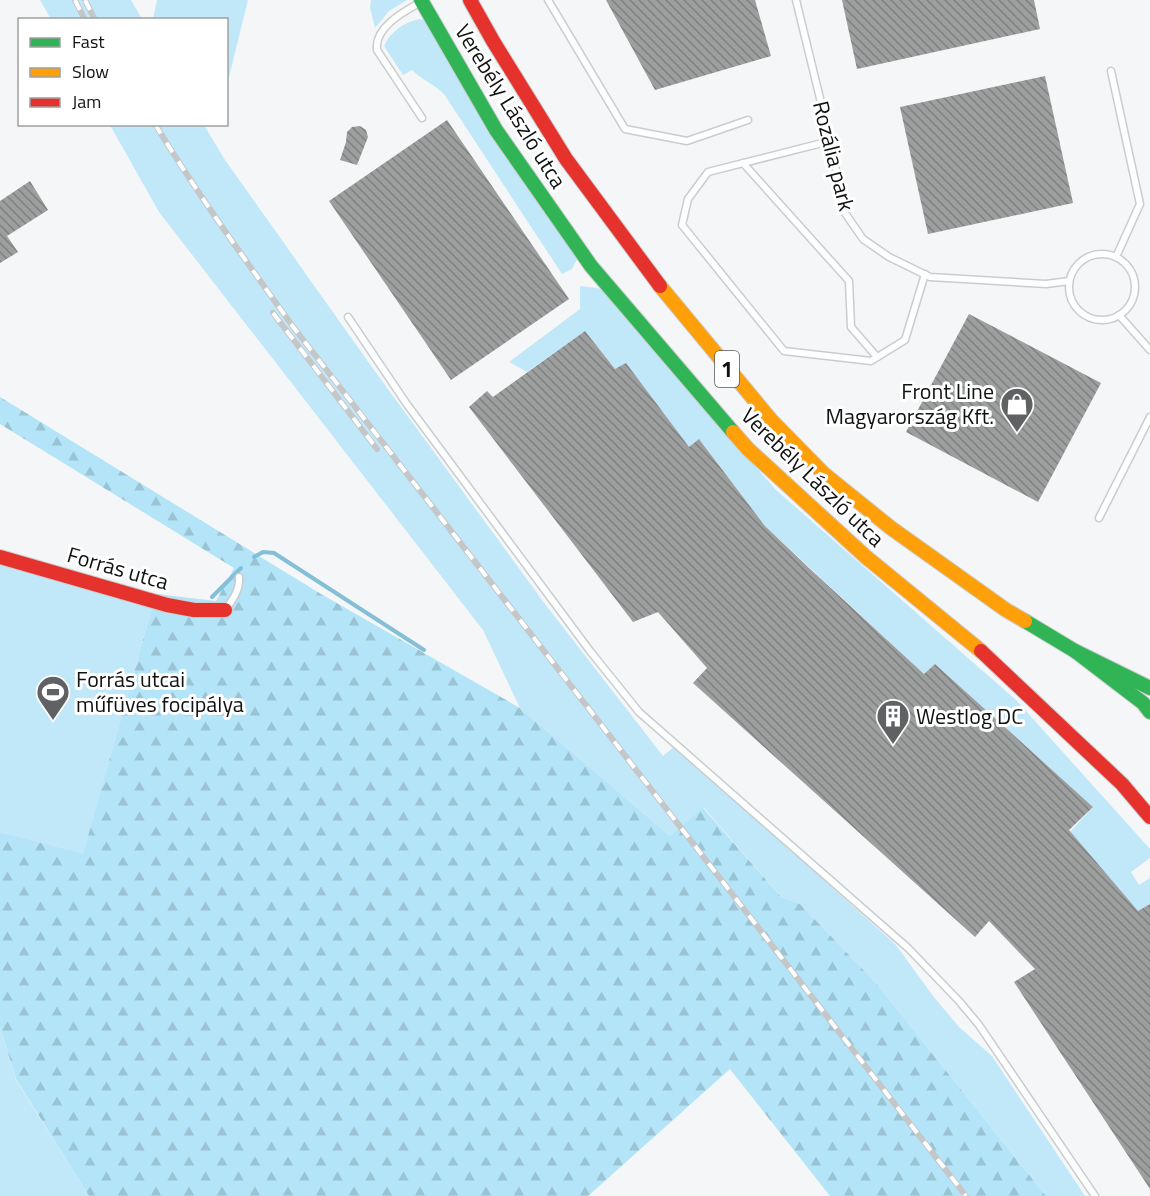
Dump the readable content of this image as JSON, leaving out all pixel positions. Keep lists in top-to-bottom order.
{
  "streets": {
    "main road": ["Verebély László utca", "1", "Forrás utca"],
    "lane": ["Rozália park"]
  },
  "places": {
    "shop": ["Front Line Magyarország Kft."],
    "sports": ["Forrás utcai műfüves focipálya"],
    "building": ["Westlog DC"]
  },
  "legend": ["Fast", "Slow", "Jam"]
}
